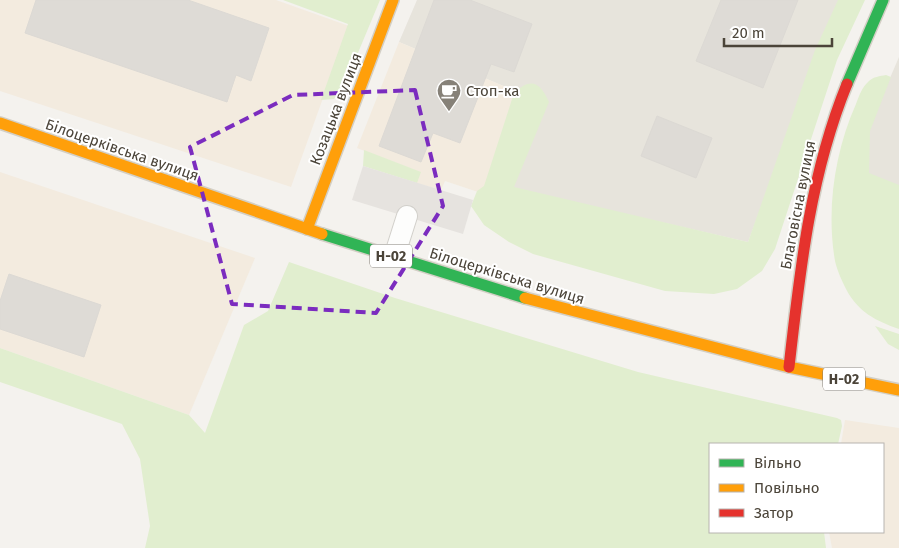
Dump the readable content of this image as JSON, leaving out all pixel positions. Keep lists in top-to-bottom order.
{
  "streets": {
    "main road": [
      "Козацька вулиця",
      "Білоцерківська вулиця",
      "Благовісна вулиця",
      "Н-02"
    ]
  },
  "crossings": [
    ["Козацька вулиця", "Білоцерківська вулиця"],
    ["Білоцерківська вулиця", "Благовісна вулиця"]
  ],
  "places": {
    "cafe": ["Стоп-ка"]
  },
  "legend": ["Вільно", "Повільно", "Затор"],
  "scale_bar": "20 m"
}
